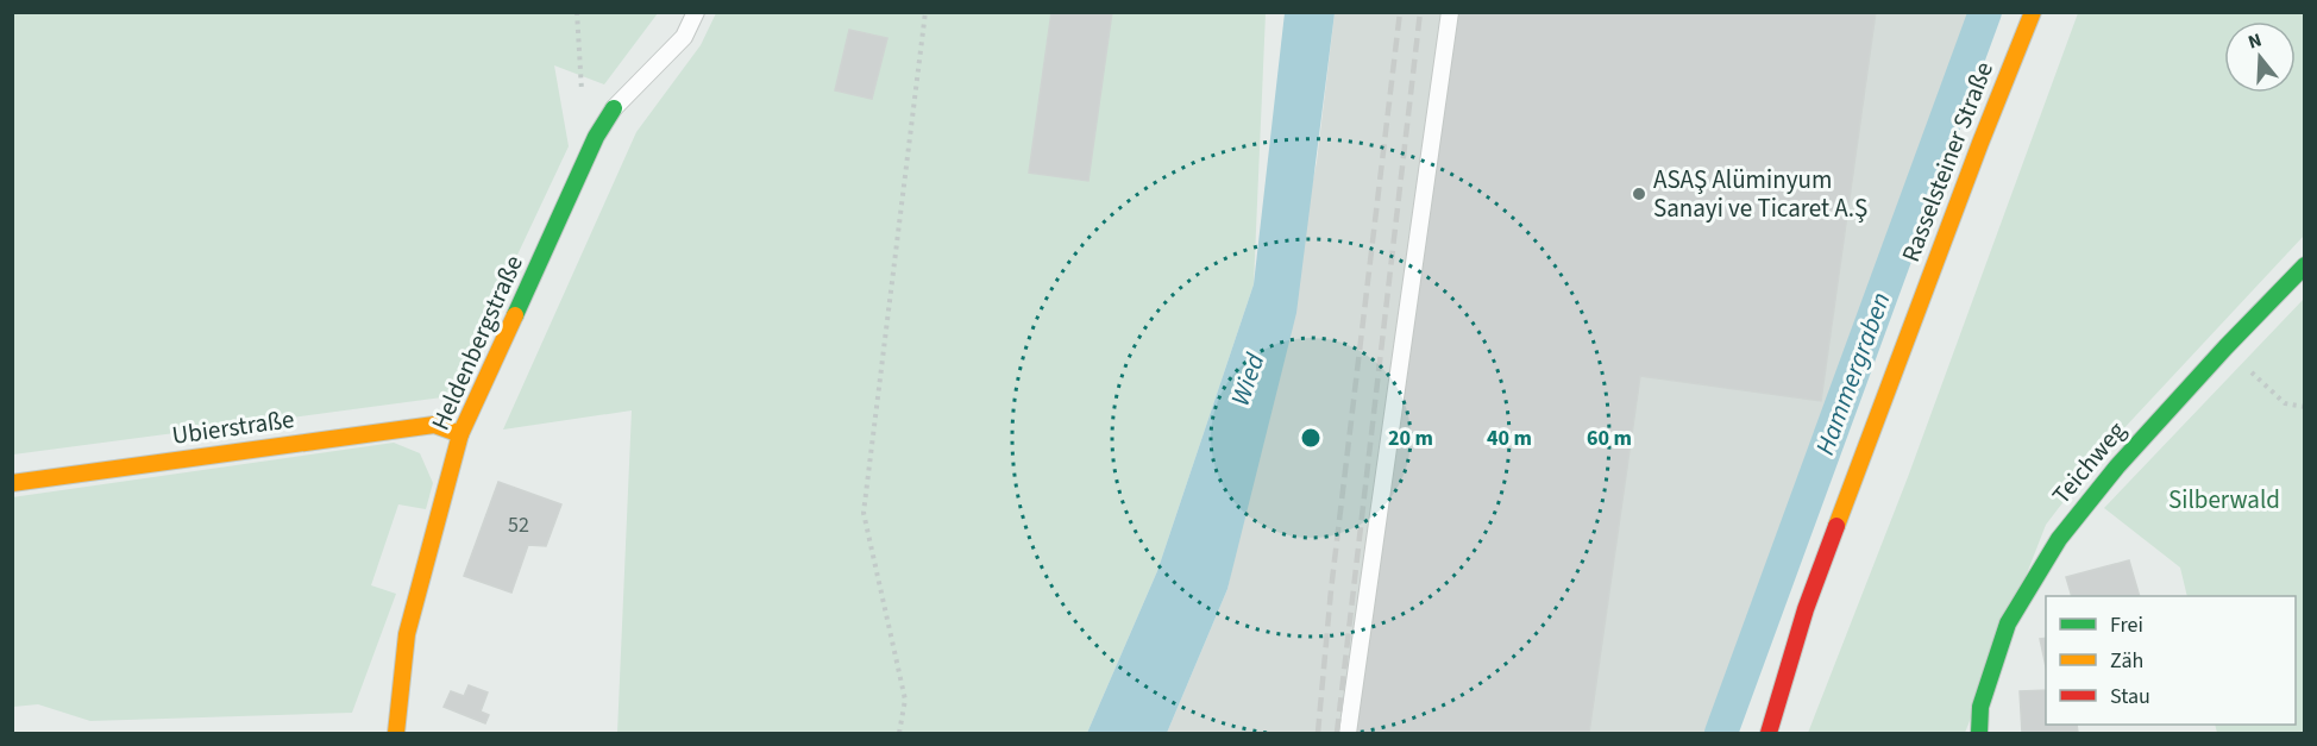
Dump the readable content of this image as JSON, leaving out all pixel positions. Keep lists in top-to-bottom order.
{
  "streets": {
    "street": [
      "Rasselsteiner Straße",
      "Heldenbergstraße",
      "Ubierstraße",
      "Teichweg"
    ]
  },
  "crossings": [
    ["Heldenbergstraße", "Ubierstraße"]
  ],
  "water": ["Hammergraben", "Wied"],
  "parks": ["Silberwald"],
  "places": ["ASAŞ Alüminyum Sanayi ve Ticaret A.Ş"],
  "house_numbers": ["52"],
  "legend": ["Frei", "Zäh", "Stau"],
  "north": "top",
  "rings": ["20 m", "40 m", "60 m"]
}
